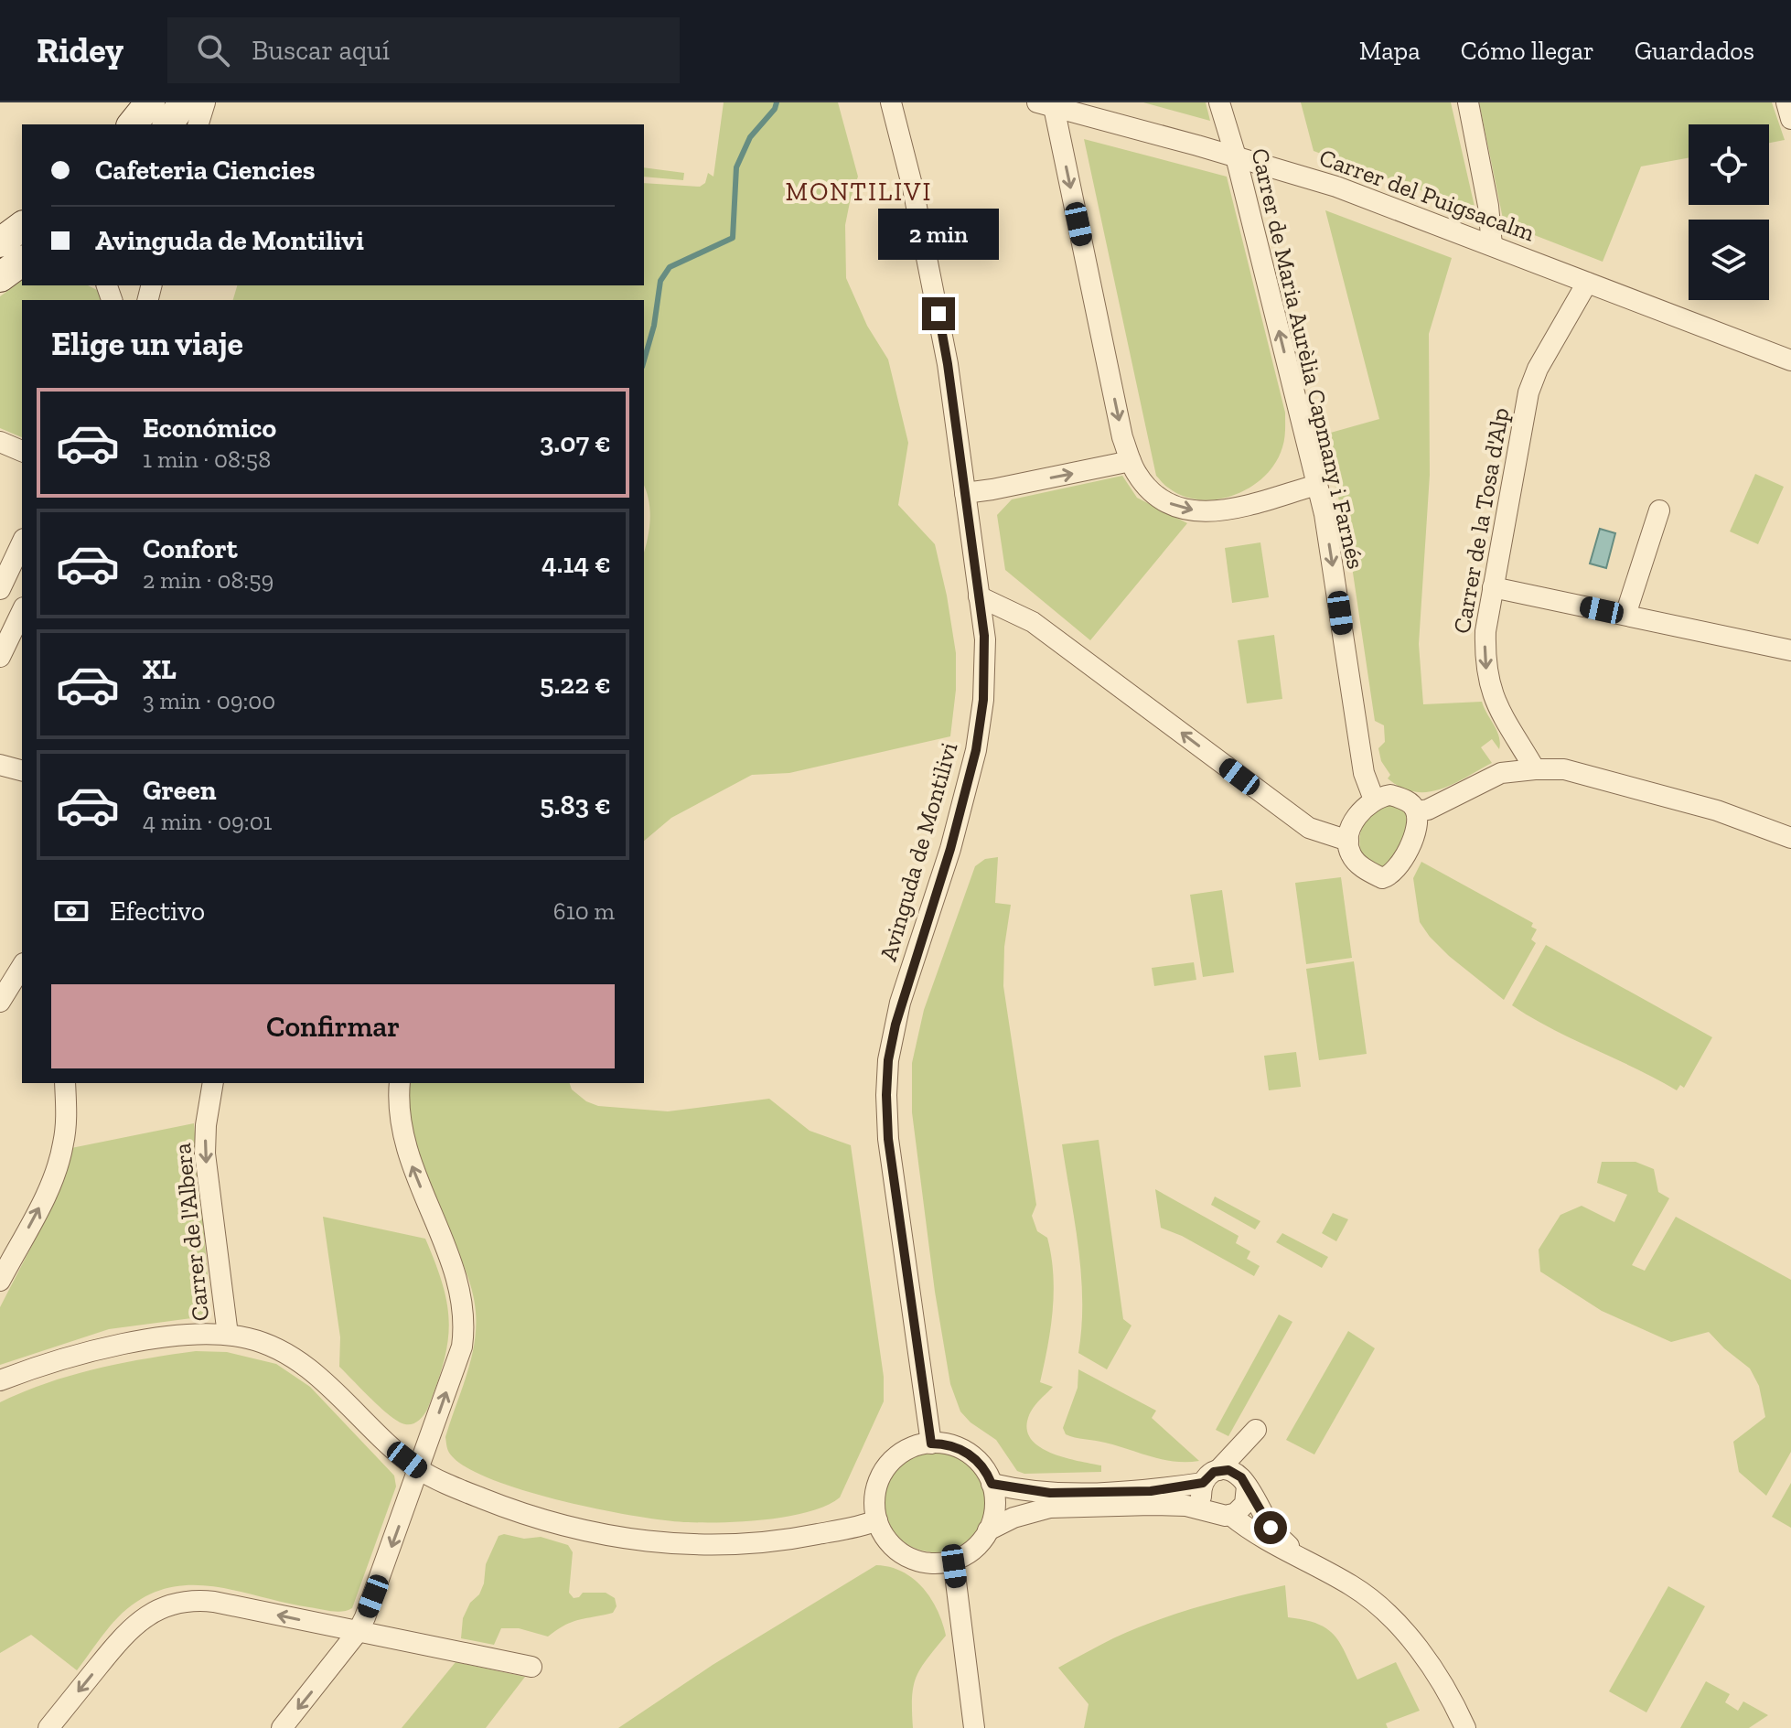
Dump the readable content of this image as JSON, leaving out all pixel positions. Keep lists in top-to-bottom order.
{
  "streets": {
    "street": [
      "Carrer del Puigsacalm",
      "Carrer de Maria Aurèlia Capmany i Farnés",
      "Carrer de la Tosa d'Alp",
      "Avinguda de Montilivi",
      "Carrer de l'Albera"
    ]
  },
  "crossings": [
    ["Carrer del Puigsacalm", "Carrer de Maria Aurèlia Capmany i Farnés"],
    ["Carrer del Puigsacalm", "Carrer de la Tosa d'Alp"]
  ],
  "one_way": ["Carrer de la Tosa d'Alp"],
  "districts": ["MONTILIVI"],
  "page": {
    "header": "Ridey",
    "search": "Buscar aquí",
    "nav": ["Mapa", "Cómo llegar", "Guardados"],
    "banner": ["Cafeteria Ciencies", "Avinguda de Montilivi"],
    "bubble": "2 min",
    "heading": "Elige un viaje",
    "list": [
      {
        "name": "Económico",
        "note": "1 min · 08:58",
        "value": "3.07 €"
      },
      {
        "name": "Confort",
        "note": "2 min · 08:59",
        "value": "4.14 €"
      },
      {
        "name": "XL",
        "note": "3 min · 09:00",
        "value": "5.22 €"
      },
      {
        "name": "Green",
        "note": "4 min · 09:01",
        "value": "5.83 €"
      }
    ],
    "pay": ["Efectivo", "610 m"],
    "buttons": "Confirmar"
  }
}
